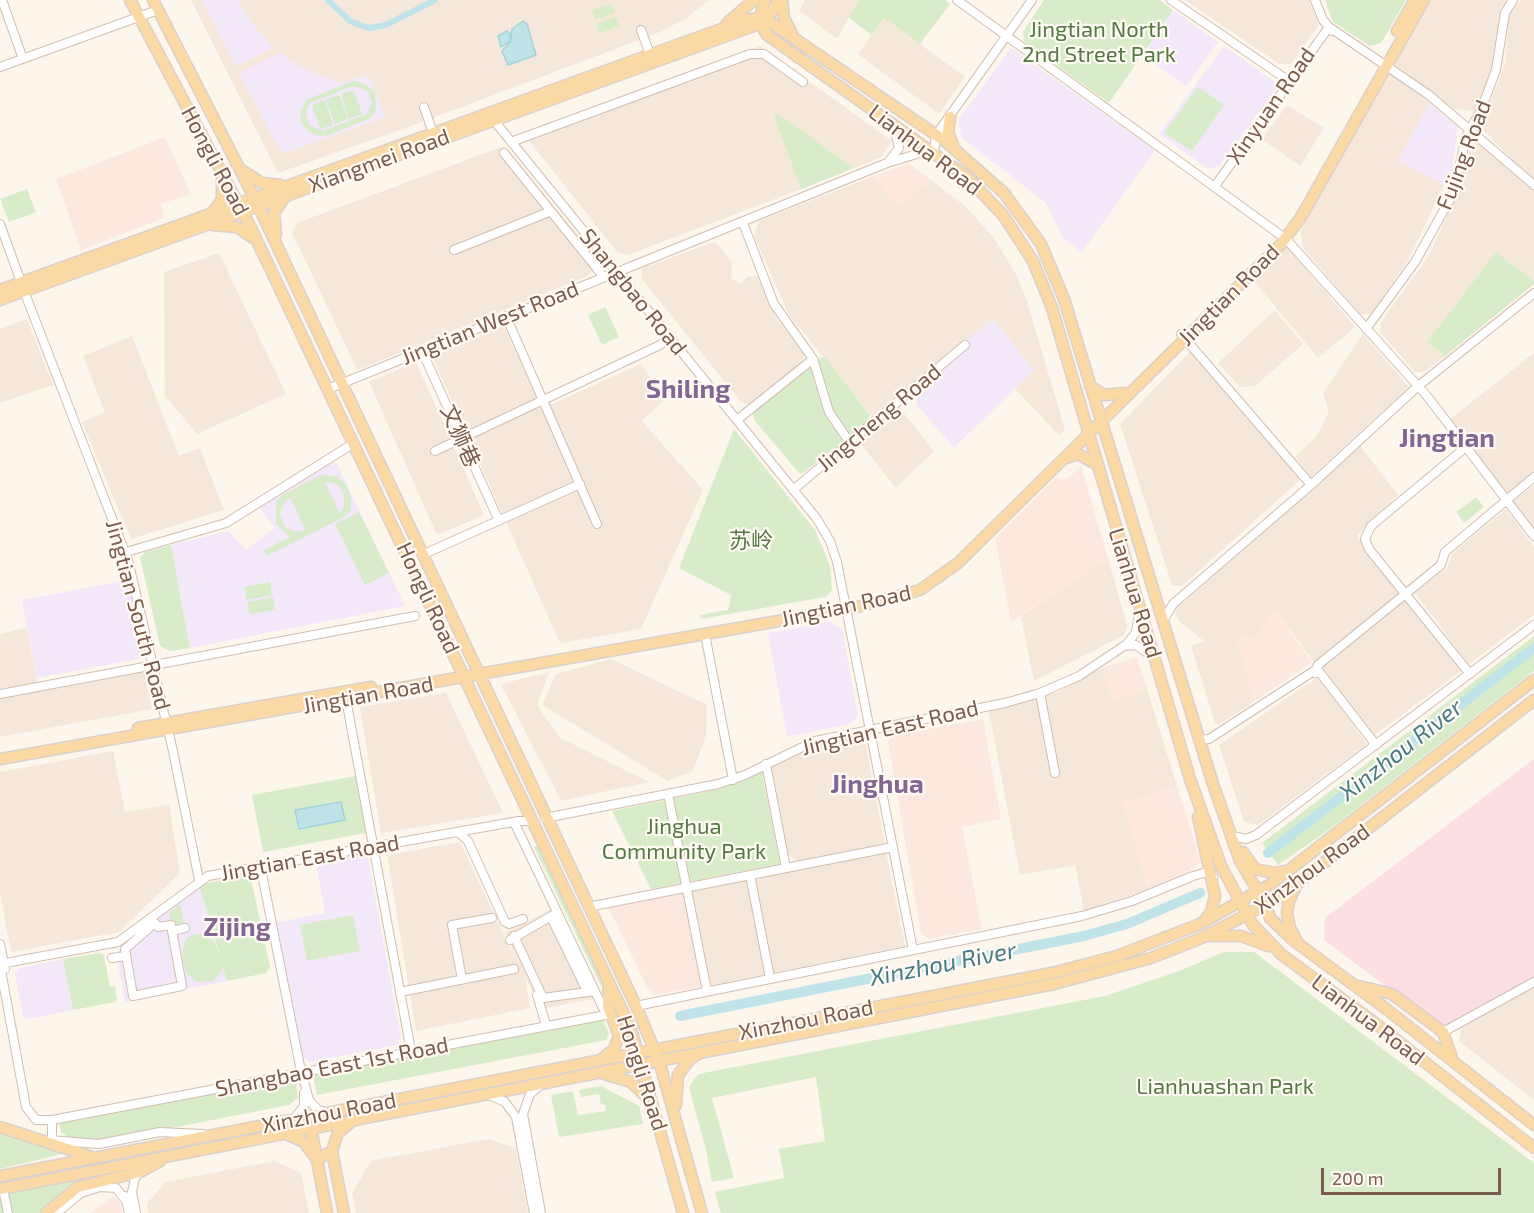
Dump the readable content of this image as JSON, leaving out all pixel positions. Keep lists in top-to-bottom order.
{
  "streets": {
    "main road": [
      "Lianhua Road",
      "Hongli Road",
      "Xiangmei Road",
      "Jingtian Road",
      "Xinzhou Road"
    ],
    "street": [
      "Xinyuan Road",
      "Fujing Road",
      "Shangbao Road",
      "Jingtian West Road",
      "Jingcheng Road",
      "文狮巷",
      "Jingtian South Road",
      "Jingtian East Road",
      "Shangbao East 1st Road"
    ]
  },
  "crossings": [
    ["Lianhua Road", "Xiangmei Road"],
    ["Lianhua Road", "Jingtian Road"],
    ["Lianhua Road", "Jingtian West Road"],
    ["Lianhua Road", "Jingtian East Road"],
    ["Lianhua Road", "Xinzhou Road"],
    ["Hongli Road", "Xiangmei Road"],
    ["Hongli Road", "Jingtian Road"],
    ["Hongli Road", "Jingtian West Road"],
    ["Hongli Road", "Jingtian East Road"],
    ["Hongli Road", "Xinzhou Road"],
    ["Xiangmei Road", "Shangbao Road"],
    ["Xiangmei Road", "Jingtian South Road"],
    ["Shangbao Road", "Jingtian Road"],
    ["Shangbao Road", "Jingtian West Road"],
    ["Shangbao Road", "Jingcheng Road"],
    ["Shangbao Road", "Jingtian East Road"],
    ["Jingtian Road", "Jingtian South Road"],
    ["Jingtian West Road", "文狮巷"],
    ["Jingtian South Road", "Jingtian East Road"]
  ],
  "districts": [
    "Shiling",
    "Jingtian",
    "Jinghua",
    "Zijing"
  ],
  "water": ["Xinzhou River"],
  "parks": [
    "Jingtian North 2nd Street Park",
    "苏岭",
    "Jinghua Community Park",
    "Lianhuashan Park"
  ],
  "scale_bar": "200 m"
}
